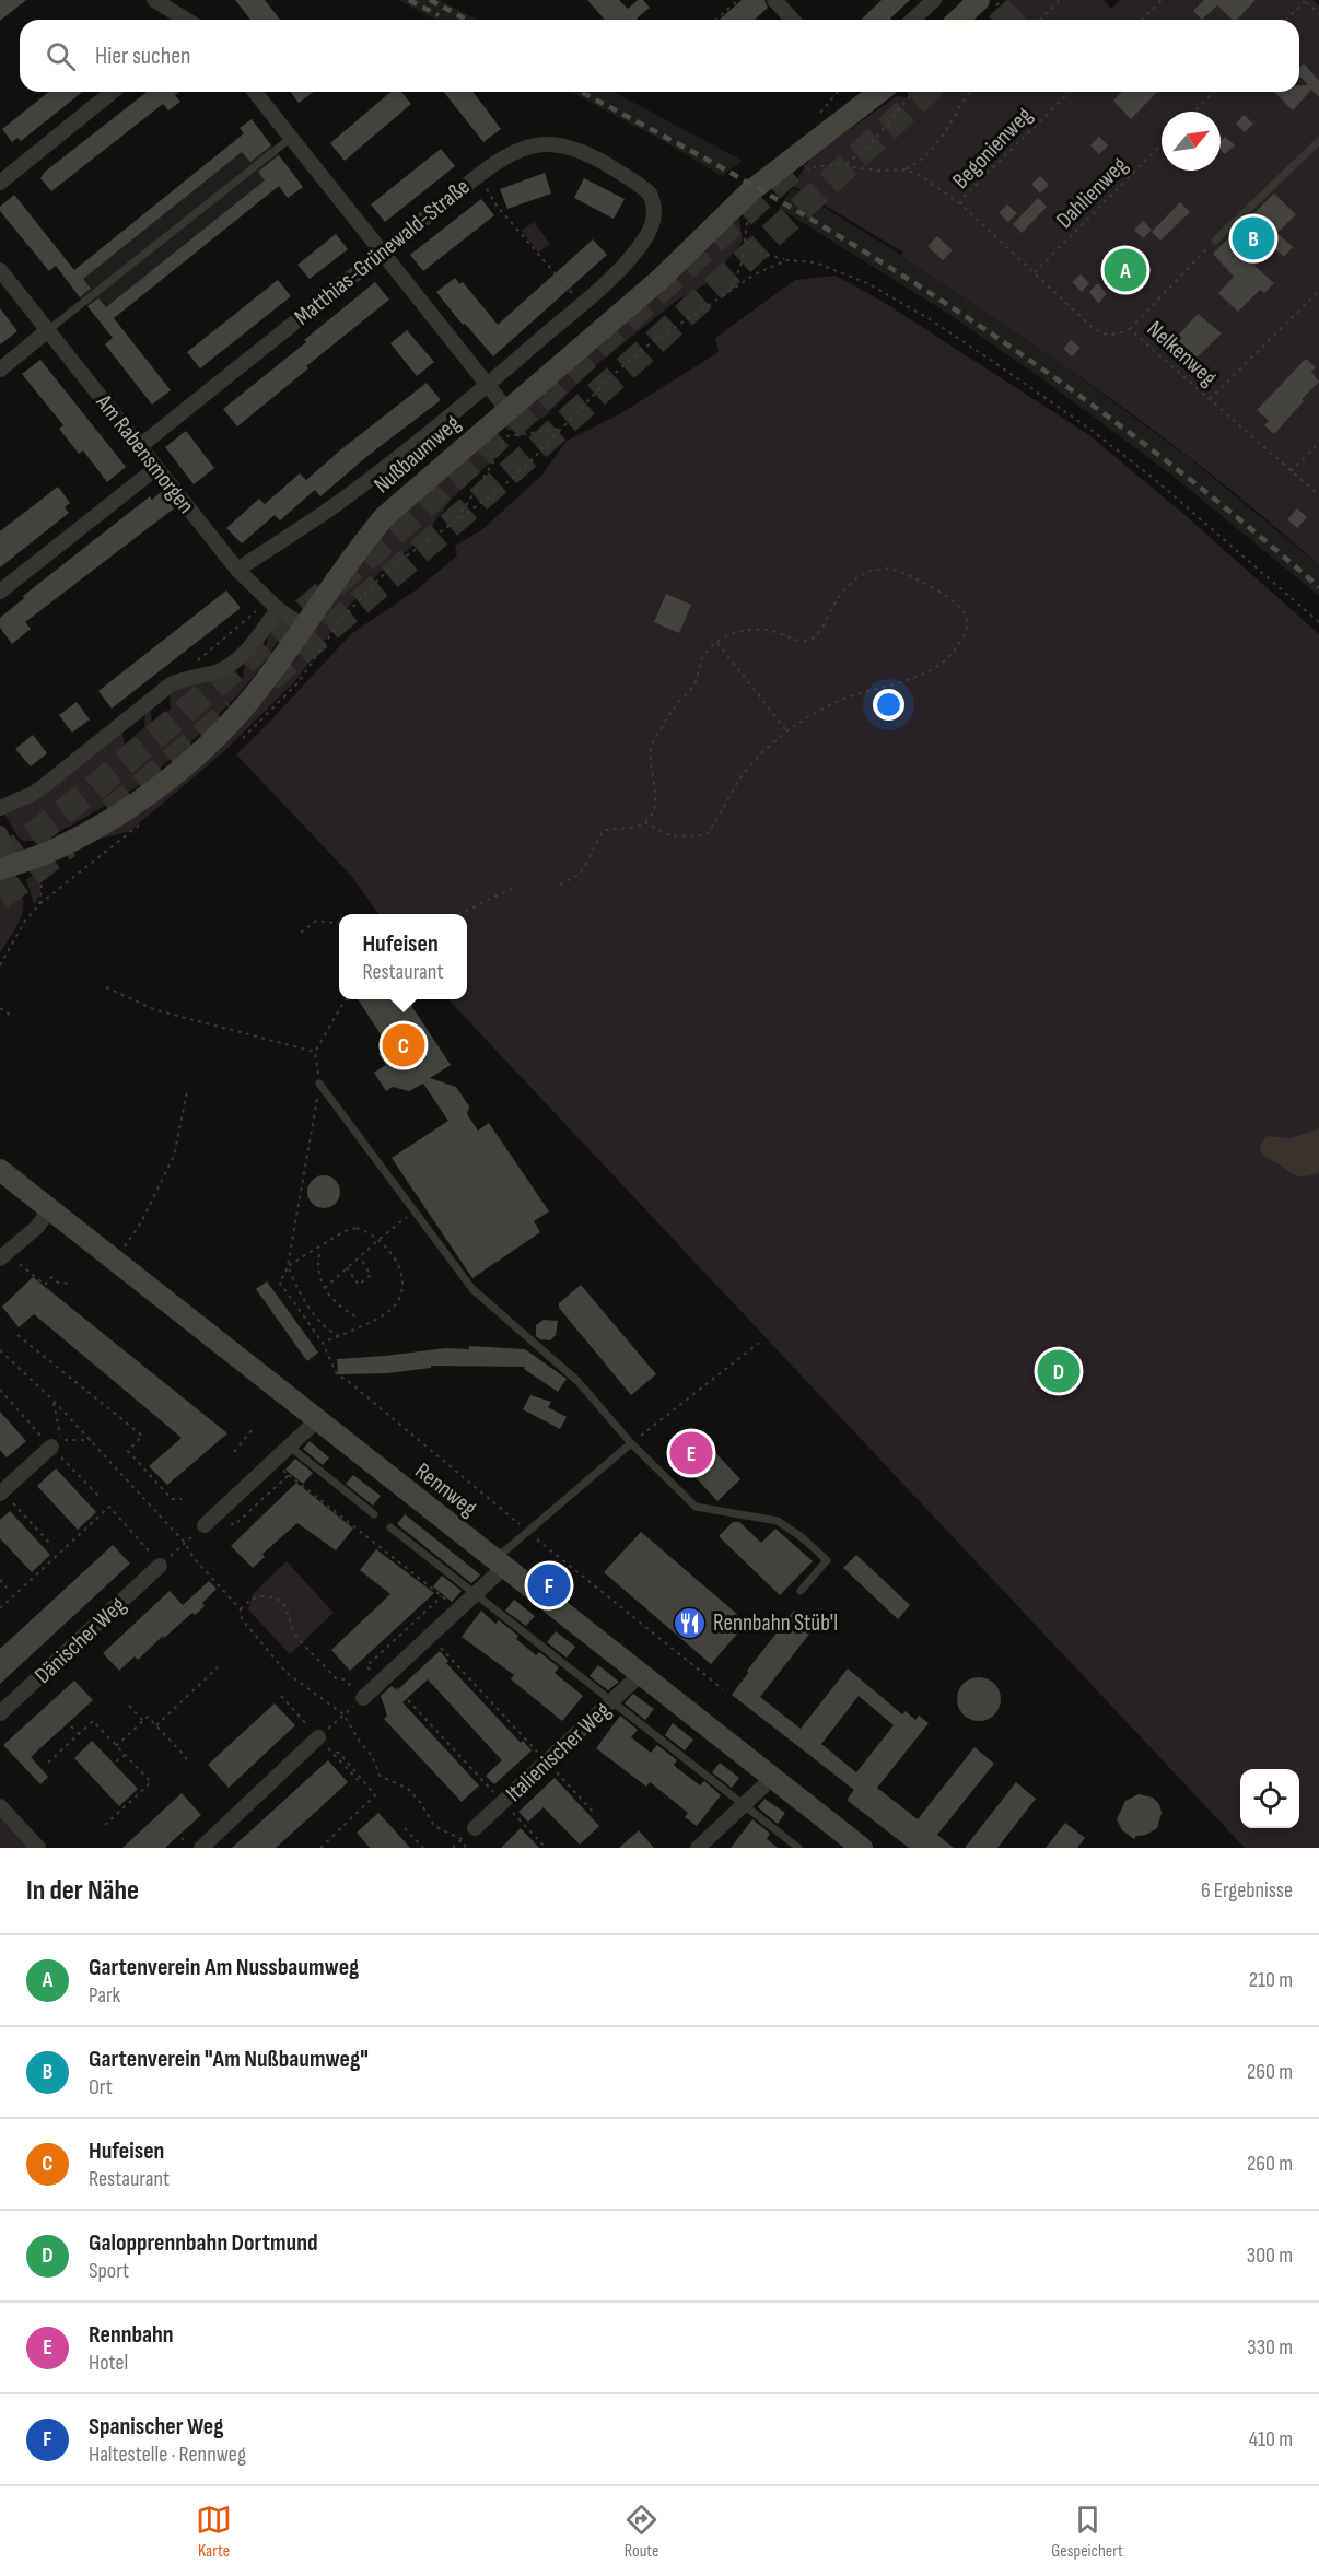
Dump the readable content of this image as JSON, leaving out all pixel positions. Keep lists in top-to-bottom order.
{
  "streets": {
    "street": [
      "Matthias-Grünewald-Straße",
      "Am Rabensmorgen",
      "Nußbaumweg",
      "Rennweg",
      "Dänischer Weg",
      "Italienischer Weg"
    ],
    "path": ["Begonienweg", "Dahlienweg", "Nelkenweg"]
  },
  "crossings": [
    ["Begonienweg", "Nelkenweg"],
    ["Dahlienweg", "Nelkenweg"],
    ["Matthias-Grünewald-Straße", "Am Rabensmorgen"],
    ["Matthias-Grünewald-Straße", "Nußbaumweg"],
    ["Am Rabensmorgen", "Nußbaumweg"],
    ["Rennweg", "Italienischer Weg"]
  ],
  "places": {
    "restaurant": ["Rennbahn Stüb'l"]
  },
  "north": "top right",
  "page": {
    "search": "Hier suchen",
    "pins": [
      "B",
      "A",
      "C",
      "D",
      "E",
      "F"
    ],
    "popup": ["Hufeisen", "Restaurant"],
    "heading": ["In der Nähe", "6 Ergebnisse"],
    "list": [
      {
        "mark": "A",
        "name": "Gartenverein Am Nussbaumweg",
        "note": "Park",
        "value": "210 m"
      },
      {
        "mark": "B",
        "name": "Gartenverein \"Am Nußbaumweg\"",
        "note": "Ort",
        "value": "260 m"
      },
      {
        "mark": "C",
        "name": "Hufeisen",
        "note": "Restaurant",
        "value": "260 m"
      },
      {
        "mark": "D",
        "name": "Galopprennbahn Dortmund",
        "note": "Sport",
        "value": "300 m"
      },
      {
        "mark": "E",
        "name": "Rennbahn",
        "note": "Hotel",
        "value": "330 m"
      },
      {
        "mark": "F",
        "name": "Spanischer Weg",
        "note": "Haltestelle · Rennweg",
        "value": "410 m"
      }
    ],
    "nav": ["Karte", "Route", "Gespeichert"]
  }
}
